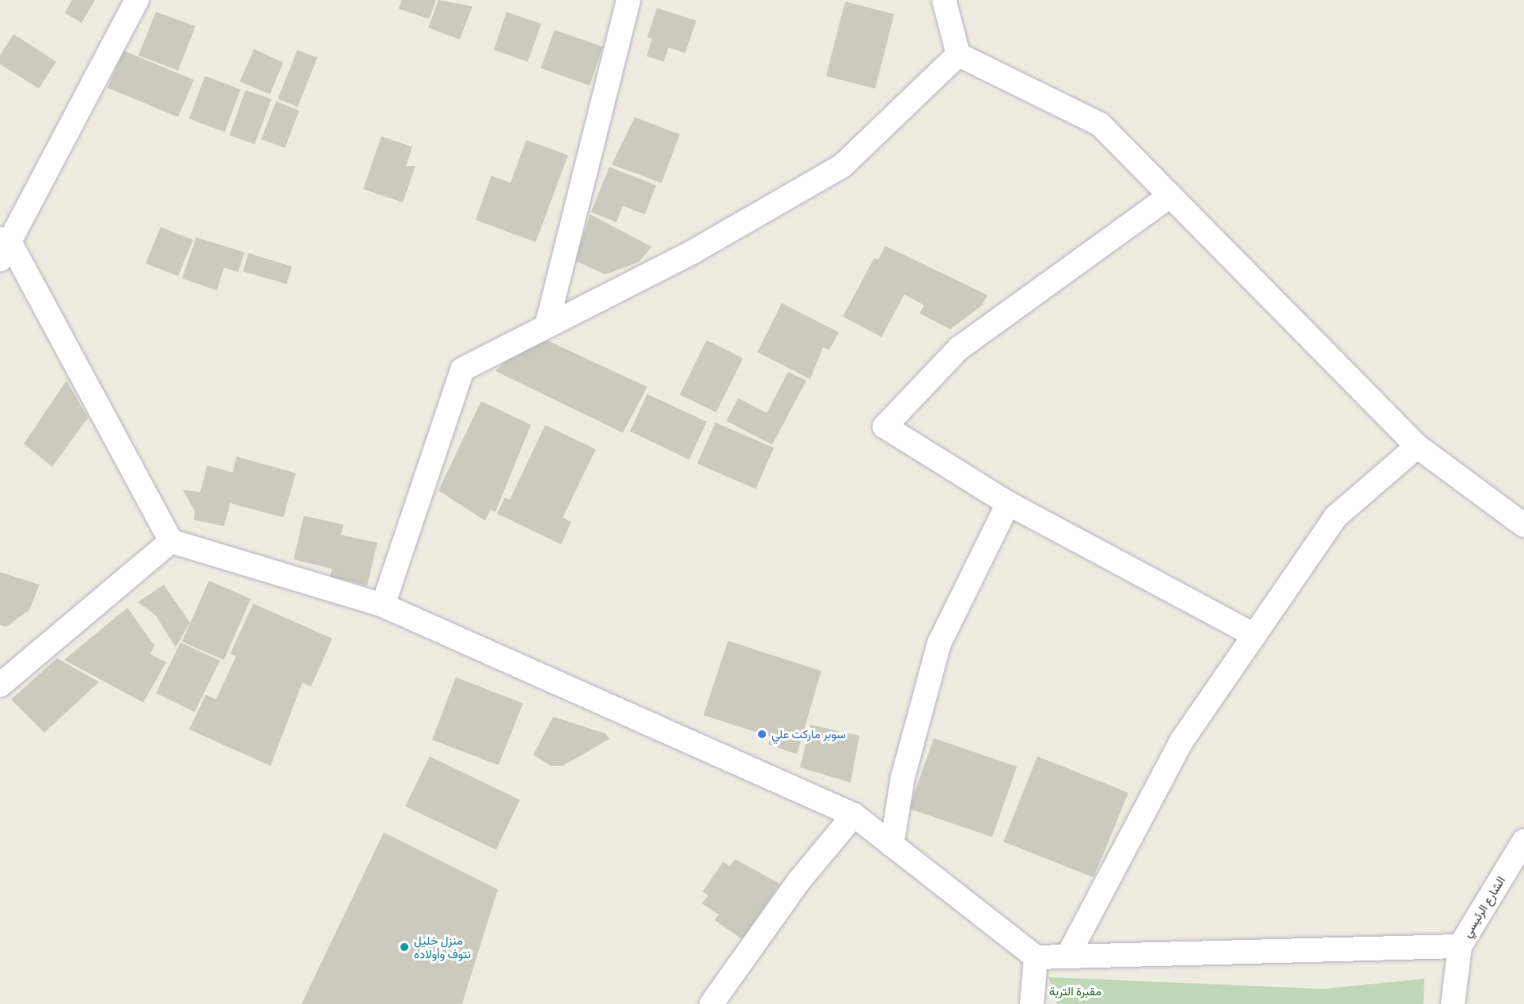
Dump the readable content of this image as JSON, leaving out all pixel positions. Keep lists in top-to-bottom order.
{
  "streets": {
    "street": ["الشارع الرئيسي"]
  },
  "parks": ["مقبرة التربة"],
  "places": ["سوبر ماركت علي", "منزل خليل نتوف وأولاده"]
}
